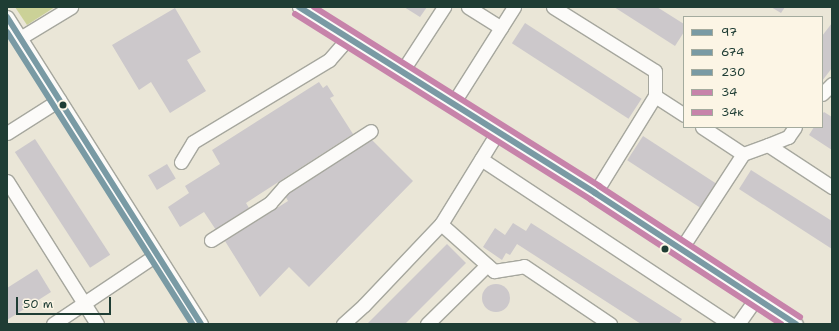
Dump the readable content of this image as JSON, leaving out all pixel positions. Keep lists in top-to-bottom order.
{
  "lines": [
    "transit line 230",
    "transit line 34к",
    "transit line 34",
    "transit line 97",
    "transit line 674"
  ],
  "legend": [
    "97",
    "674",
    "230",
    "34",
    "34к"
  ],
  "scale_bar": "50 m"
}
